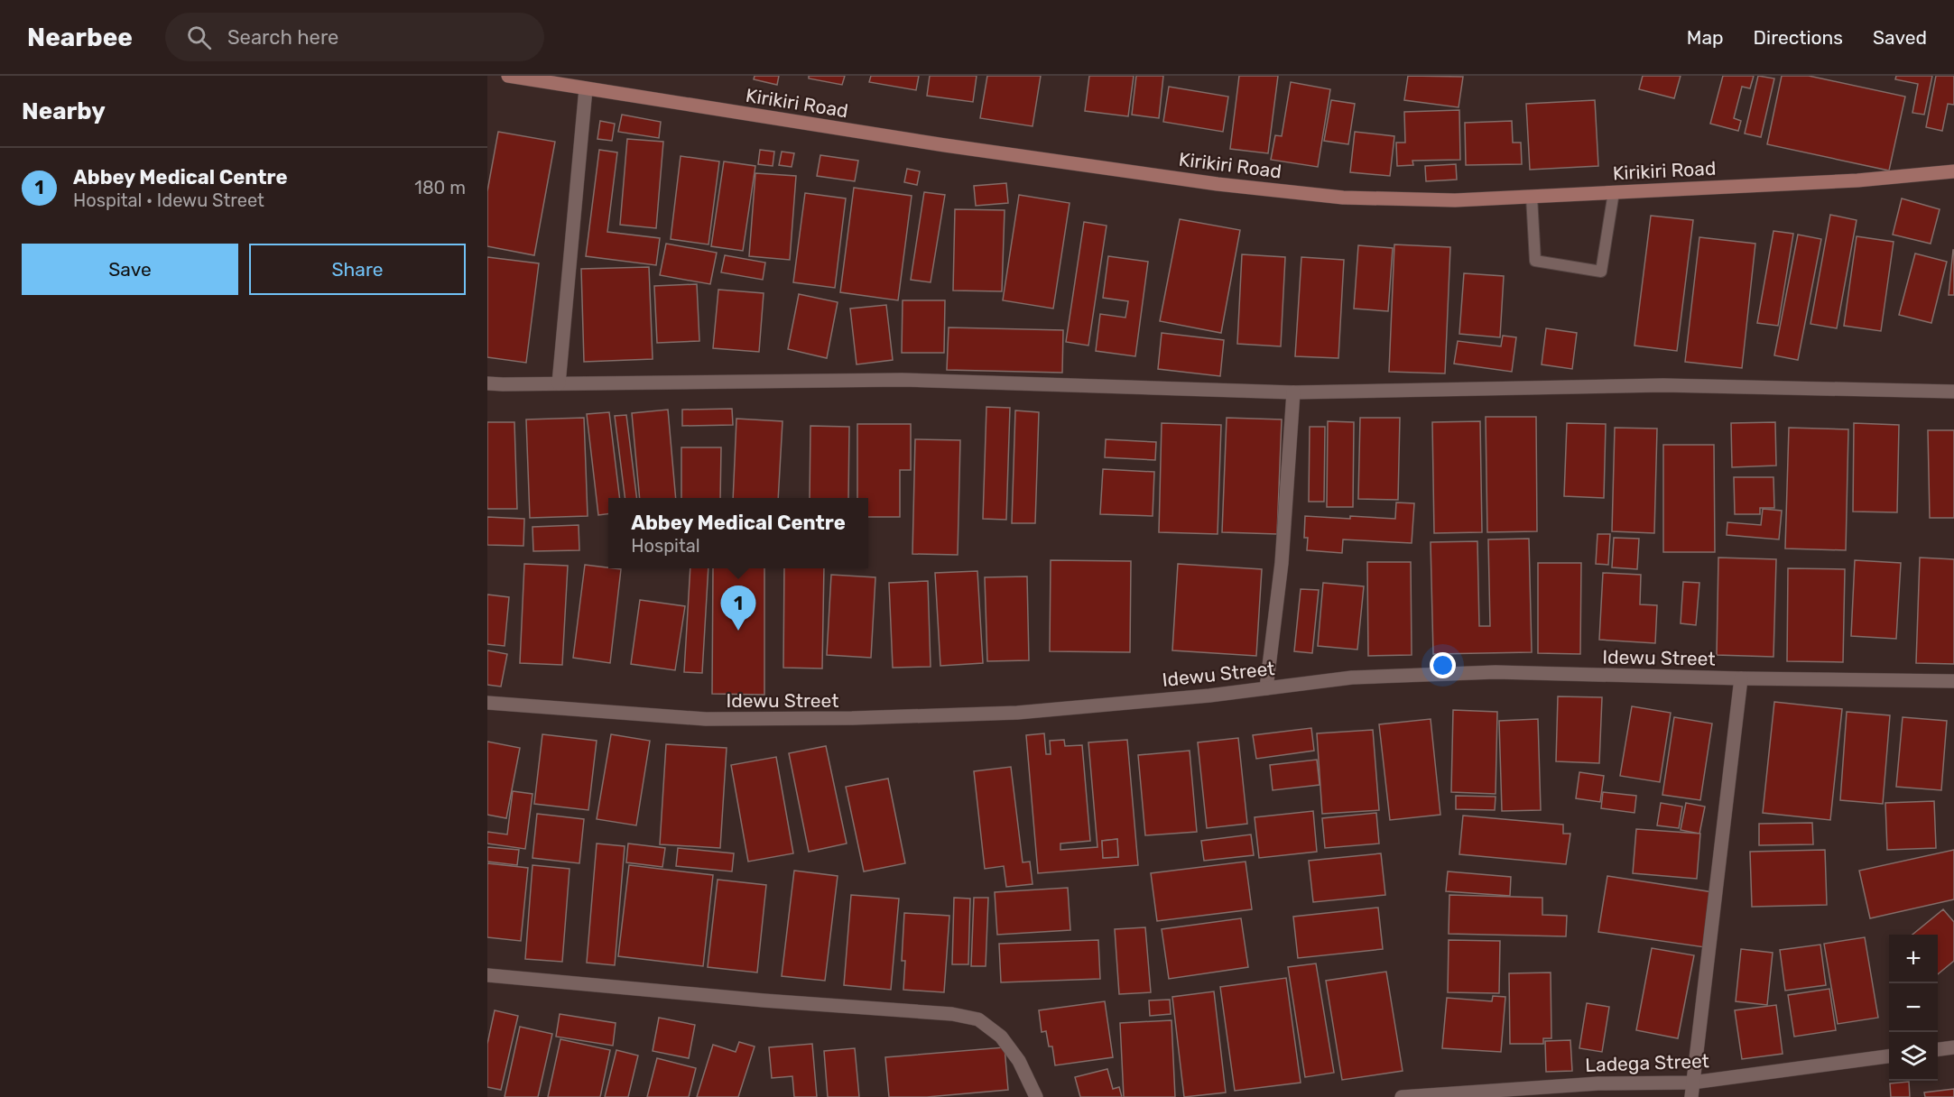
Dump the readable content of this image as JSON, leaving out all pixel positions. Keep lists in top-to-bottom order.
{
  "streets": {
    "main road": ["Kirikiri Road"],
    "street": ["Idewu Street", "Ladega Street"]
  },
  "page": {
    "header": "Nearbee",
    "search": "Search here",
    "nav": ["Map", "Directions", "Saved"],
    "heading": "Nearby",
    "list": [
      {
        "mark": "1",
        "name": "Abbey Medical Centre",
        "note": "Hospital · Idewu Street",
        "value": "180 m"
      }
    ],
    "buttons": ["Save", "Share"],
    "popup": ["Abbey Medical Centre", "Hospital"],
    "pins": "1",
    "map_buttons": ["+", "−"]
  }
}
